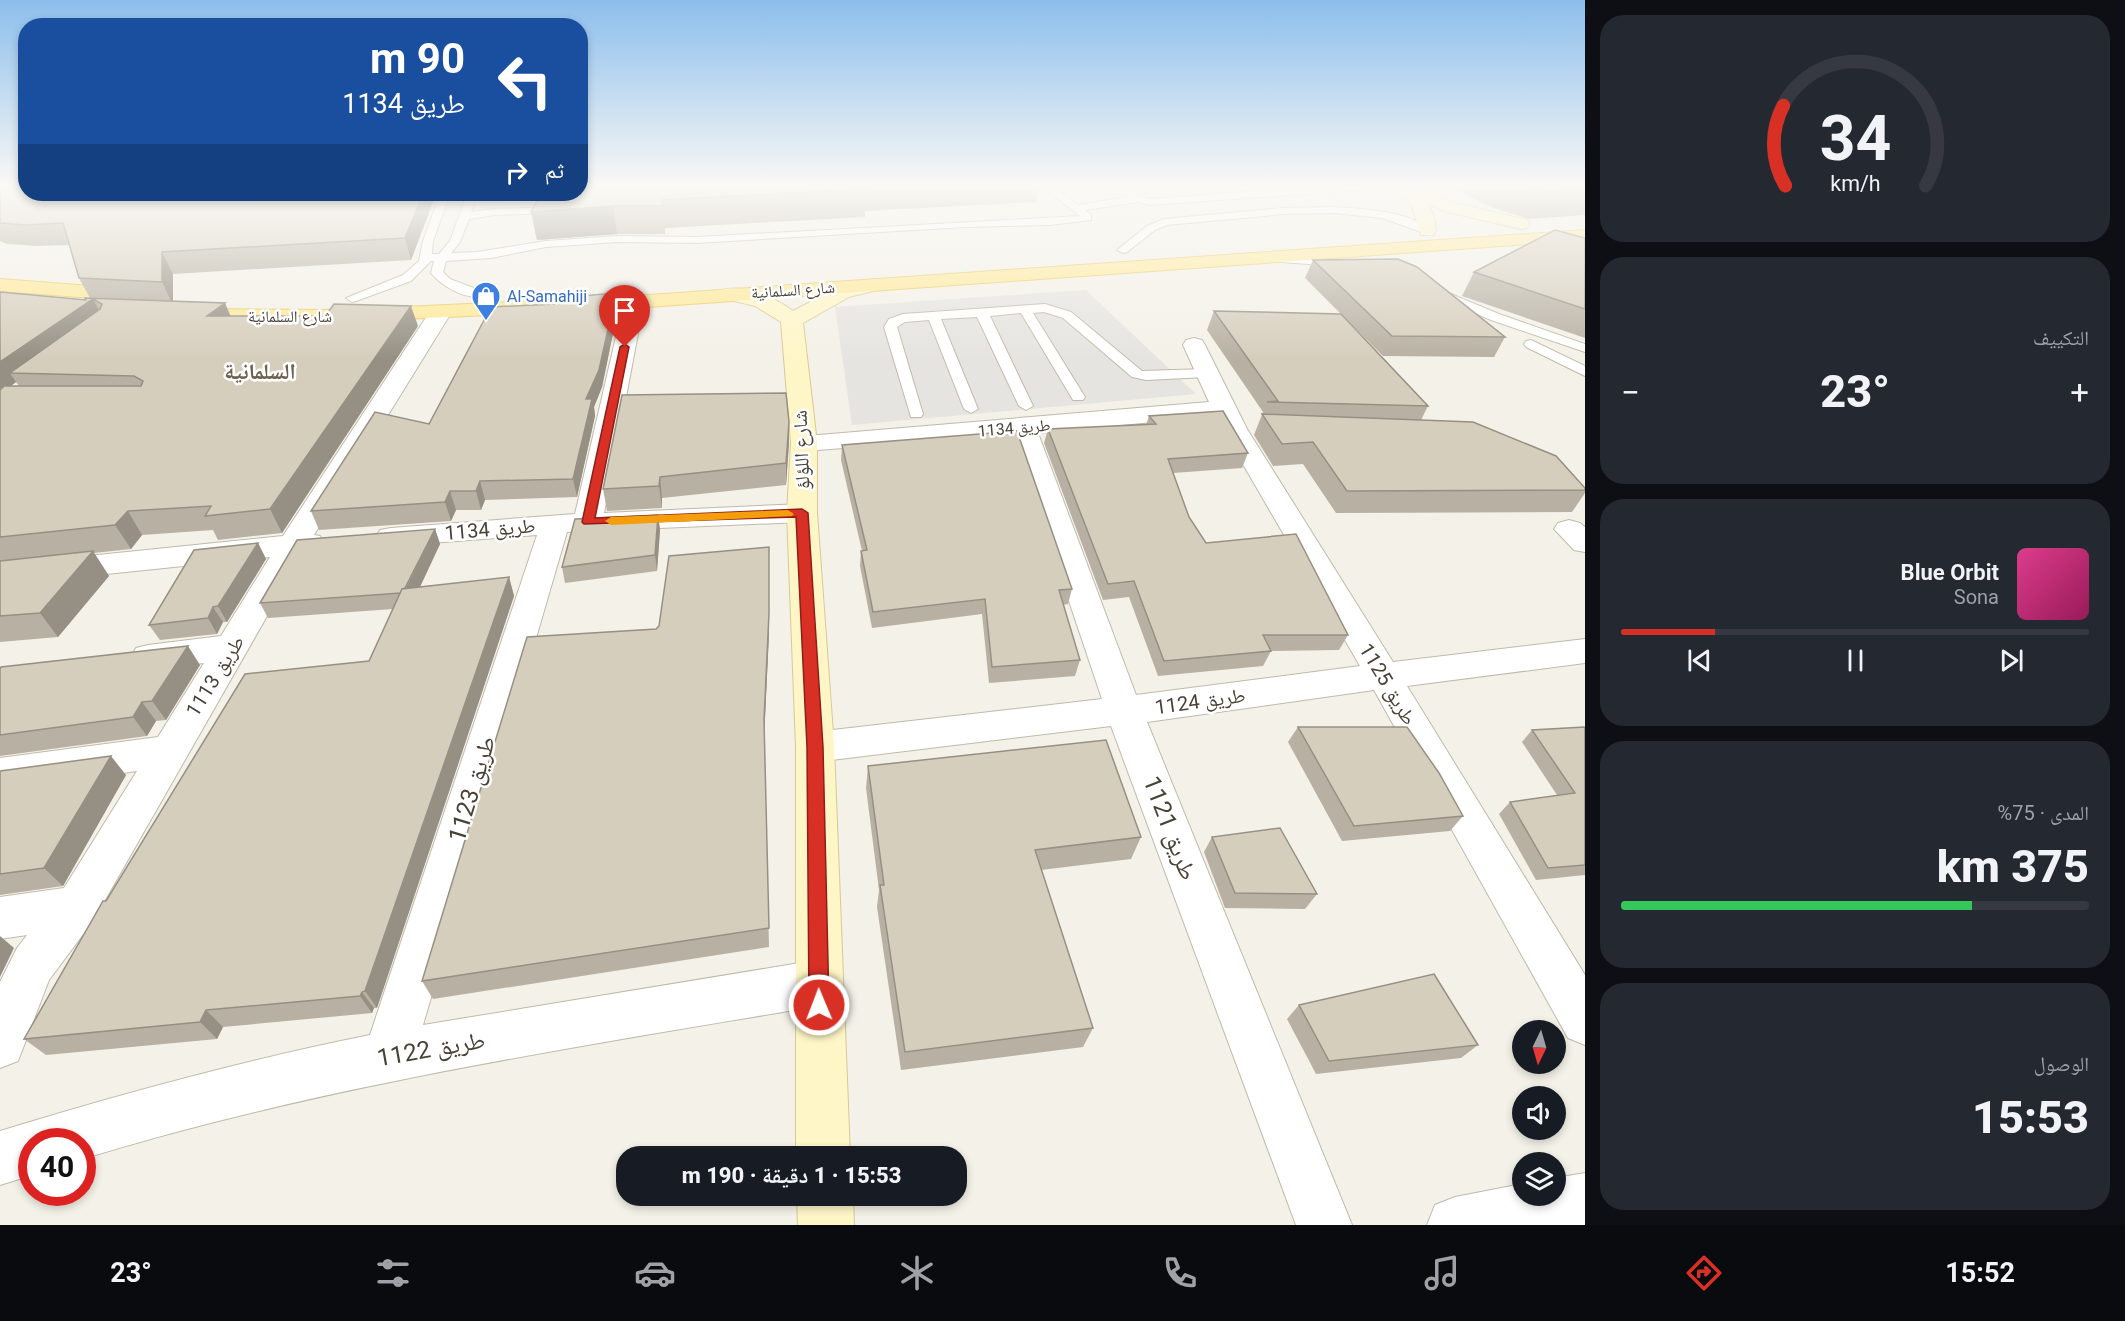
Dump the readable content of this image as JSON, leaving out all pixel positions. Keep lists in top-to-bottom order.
{
  "streets": {
    "main road": ["شارع السلمانية"],
    "street": [
      "طريق 1134",
      "شارع اللؤلؤ",
      "طريق 1113",
      "طريق 1125",
      "طريق 1124",
      "طريق 1123",
      "طريق 1121",
      "طريق 1122"
    ]
  },
  "crossings": [
    ["شارع السلمانية", "طريق 1113"],
    ["شارع السلمانية", "طريق 1123"],
    ["طريق 1134", "شارع اللؤلؤ"],
    ["طريق 1134", "طريق 1113"],
    ["طريق 1134", "طريق 1125"],
    ["طريق 1134", "طريق 1123"],
    ["طريق 1134", "طريق 1121"],
    ["شارع اللؤلؤ", "طريق 1124"],
    ["شارع اللؤلؤ", "طريق 1122"],
    ["طريق 1125", "طريق 1124"],
    ["طريق 1124", "طريق 1121"],
    ["طريق 1123", "طريق 1122"]
  ],
  "districts": ["السلمانية"],
  "places": {
    "shop": ["Al-Samahiji"]
  },
  "north": "bottom",
  "page": {
    "turn": ["90 m", "طريق 1134"],
    "then": "ثم",
    "tile": [
      "التكييف",
      ["المدى · 75%", "375 km"],
      ["الوصول", "15:53"]
    ],
    "heat": ["−", "23°", "+"],
    "song": ["Blue Orbit", "Sona"],
    "limit": "40",
    "trip": "15:53 · 1 دقيقة · 190 m",
    "tabs": ["15:52", "23°"],
    "gauge": ["34", "km/h"]
  }
}
